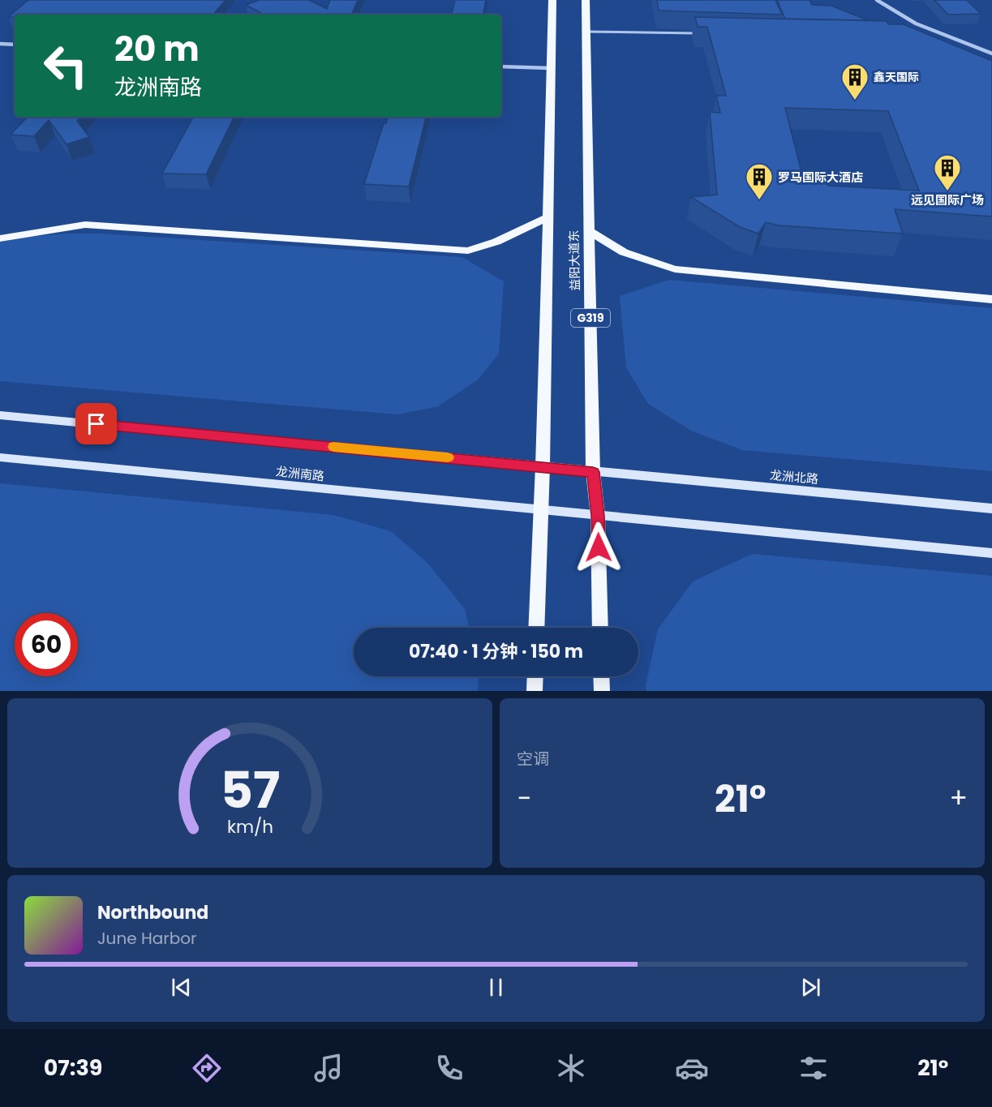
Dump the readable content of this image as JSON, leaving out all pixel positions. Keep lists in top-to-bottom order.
{
  "streets": {
    "main road": [
      "益阳大道东",
      "G319",
      "龙洲南路",
      "龙洲北路"
    ]
  },
  "crossings": [
    ["益阳大道东", "龙洲南路"],
    ["益阳大道东", "龙洲北路"]
  ],
  "places": {
    "building": ["鑫天国际", "远见国际广场", "罗马国际大酒店"]
  },
  "page": {
    "turn": ["20 m", "龙洲南路"],
    "limit": "60",
    "trip": "07:40 · 1 分钟 · 150 m",
    "tile": "空调",
    "heat": ["−", "21°", "+"],
    "song": ["Northbound", "June Harbor"],
    "tabs": ["07:39", "21°"],
    "gauge": ["57", "km/h"]
  }
}
